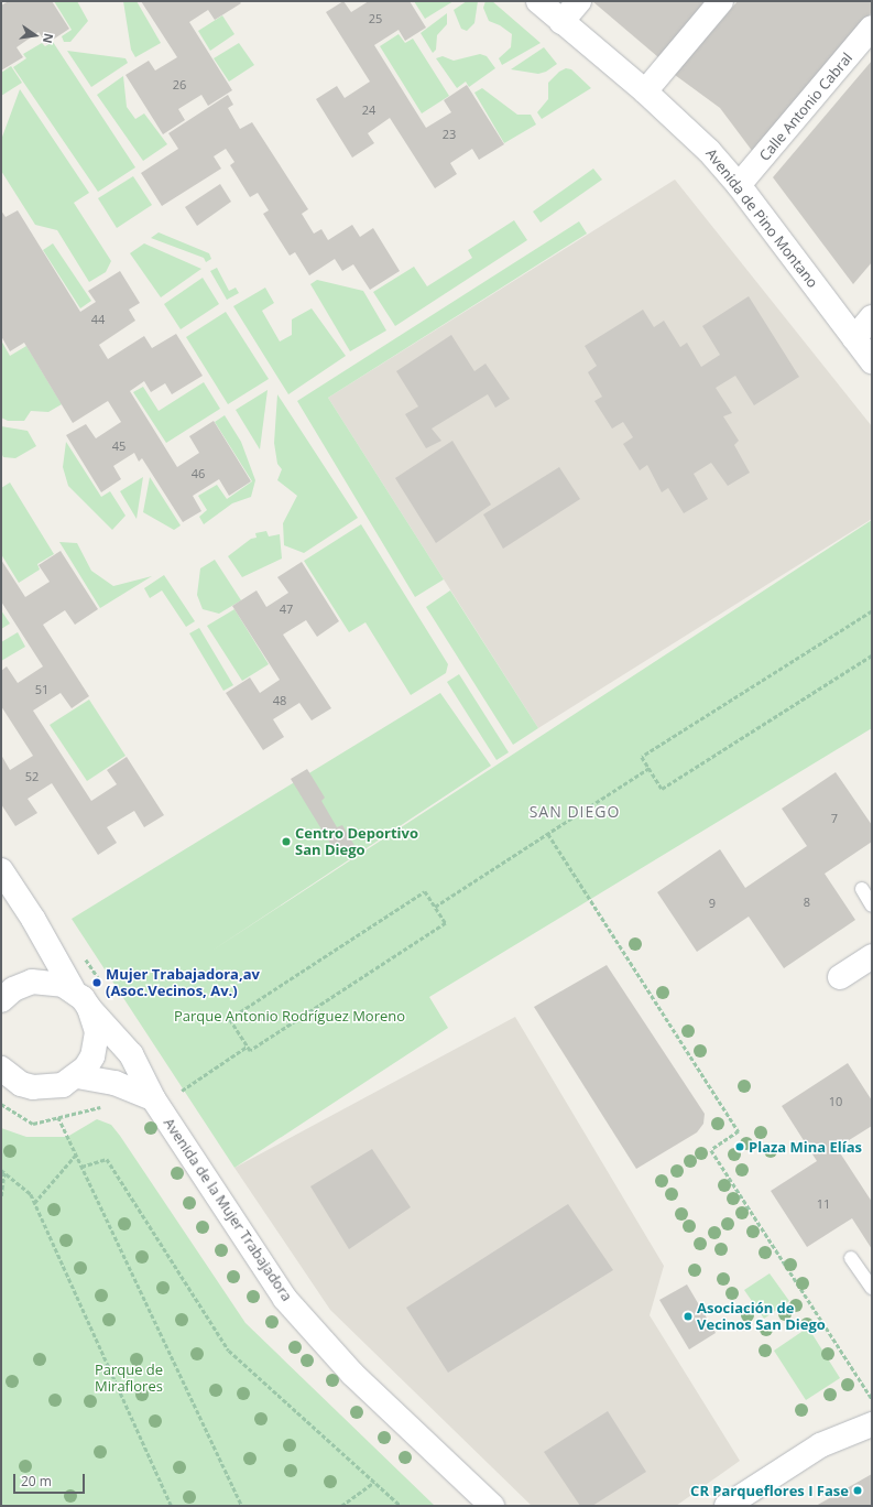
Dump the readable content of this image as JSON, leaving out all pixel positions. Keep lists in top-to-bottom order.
{
  "streets": {
    "street": ["Calle Antonio Cabral", "Avenida de Pino Montano", "Avenida de la Mujer Trabajadora"]
  },
  "crossings": [
    ["Calle Antonio Cabral", "Avenida de Pino Montano"]
  ],
  "districts": ["SAN DIEGO"],
  "parks": ["Parque Antonio Rodríguez Moreno", "Parque de Miraflores"],
  "places": [
    "Centro Deportivo San Diego",
    "Mujer Trabajadora,av (Asoc.Vecinos, Av.)",
    "Plaza Mina Elías",
    "Asociación de Vecinos San Diego",
    "CR Parqueflores I Fase"
  ],
  "house_numbers": [
    "25",
    "26",
    "24",
    "23",
    "44",
    "45",
    "46",
    "47",
    "51",
    "48",
    "52",
    "7",
    "8",
    "9",
    "10",
    "11"
  ],
  "scale_bar": "20 m",
  "north": "right"
}
